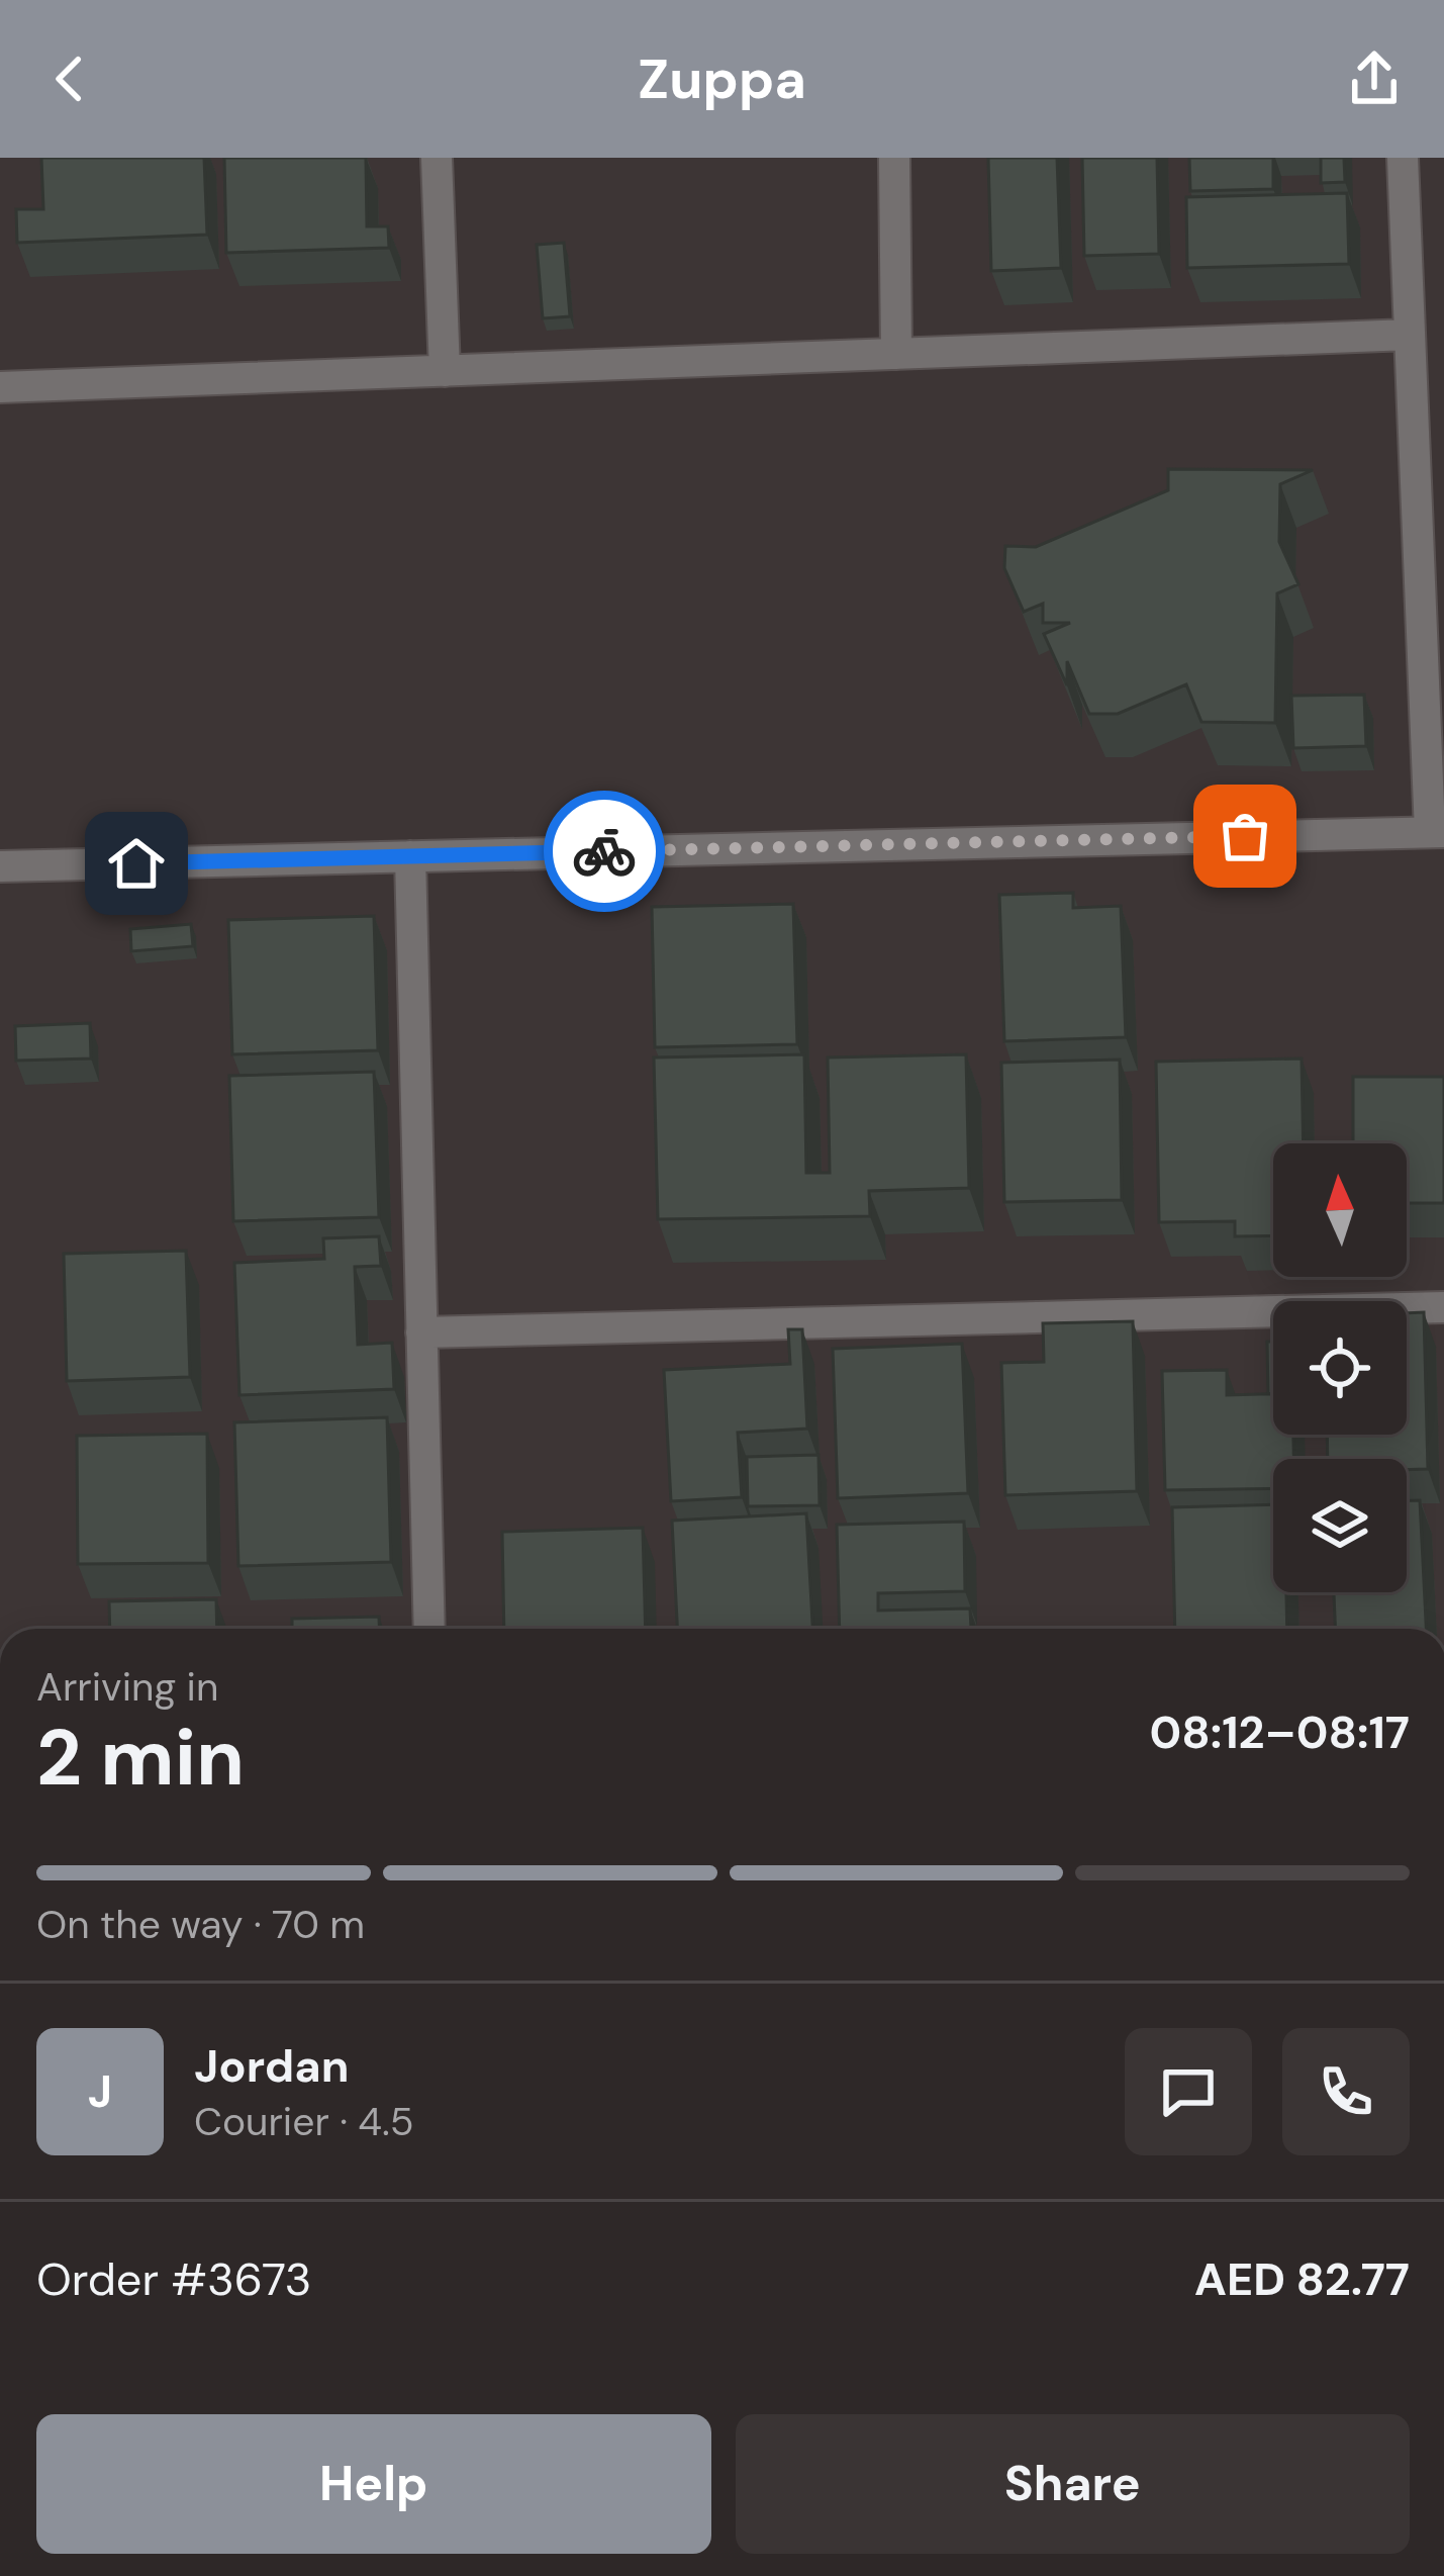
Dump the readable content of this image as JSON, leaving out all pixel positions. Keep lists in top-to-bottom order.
{
  "north": "top",
  "page": {
    "header": "Zuppa",
    "heading": ["2 min", "Arriving in", "08:12–08:17"],
    "panel": [
      "Jordan",
      "Courier · 4.5",
      "Order #3673",
      "AED 82.77"
    ],
    "bar": "On the way · 70 m",
    "round": "J",
    "buttons": ["Help", "Share"]
  }
}
